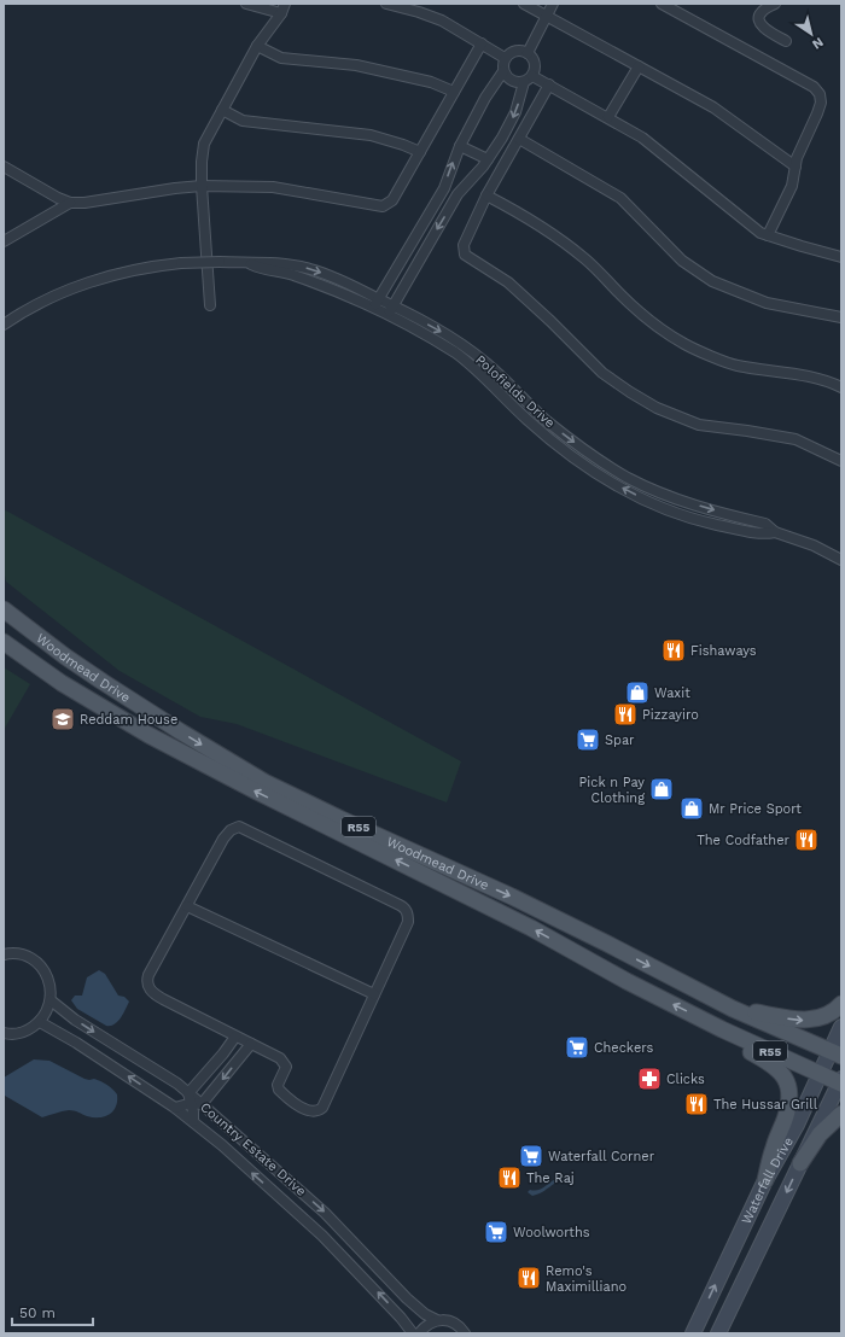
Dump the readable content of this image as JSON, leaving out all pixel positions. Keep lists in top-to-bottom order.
{
  "streets": {
    "main road": ["Woodmead Drive", "R55", "Waterfall Drive"],
    "street": ["Polofields Drive", "Country Estate Drive"]
  },
  "crossings": [
    ["Woodmead Drive", "Waterfall Drive"]
  ],
  "places": {
    "restaurant": [
      "Fishaways",
      "Pizzayiro",
      "The Codfather",
      "The Hussar Grill",
      "The Raj",
      "Remo's Maximilliano"
    ],
    "shop": ["Waxit", "Pick n Pay Clothing", "Mr Price Sport"],
    "school or university": ["Reddam House"],
    "supermarket": [
      "Spar",
      "Checkers",
      "Waterfall Corner",
      "Woolworths"
    ],
    "pharmacy": ["Clicks"]
  },
  "scale_bar": "50 m",
  "north": "bottom right"
}
